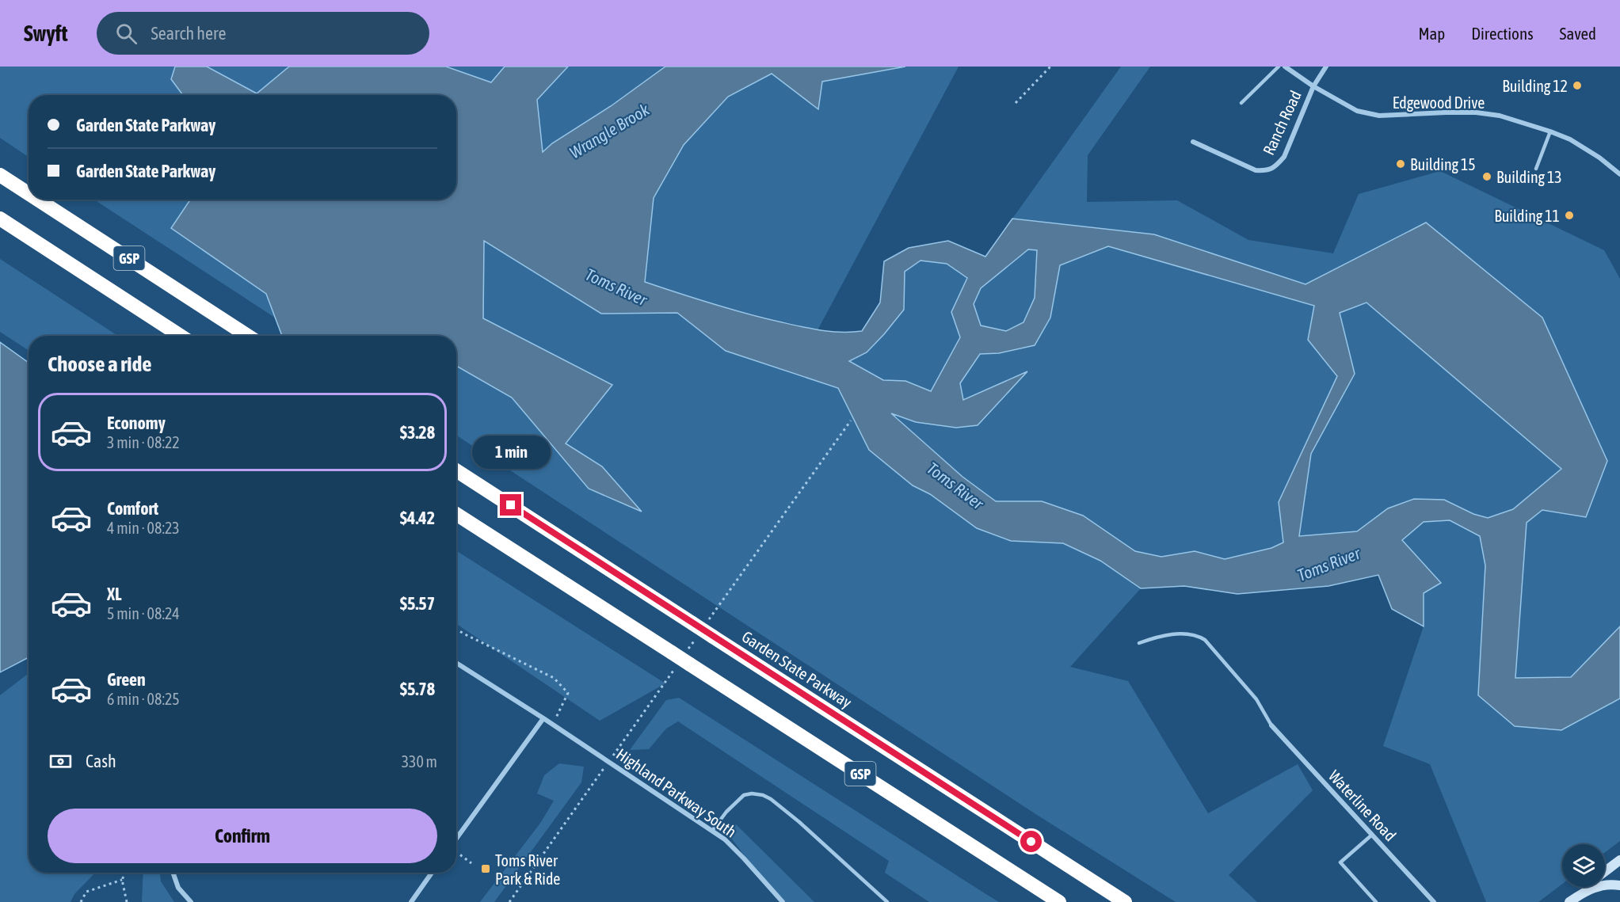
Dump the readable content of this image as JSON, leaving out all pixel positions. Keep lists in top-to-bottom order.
{
  "streets": {
    "highway": ["GSP", "Garden State Parkway"],
    "street": [
      "Edgewood Drive",
      "Ranch Road",
      "Highland Parkway South",
      "Waterline Road"
    ]
  },
  "crossings": [
    ["Edgewood Drive", "Ranch Road"]
  ],
  "water": ["Wrangle Brook", "Toms River"],
  "places": {
    "other": [
      "Building 12",
      "Building 15",
      "Building 13",
      "Building 11"
    ],
    "transit": ["Toms River Park & Ride"]
  },
  "page": {
    "header": "Swyft",
    "search": "Search here",
    "nav": ["Map", "Directions", "Saved"],
    "banner": ["Garden State Parkway", "Garden State Parkway"],
    "heading": "Choose a ride",
    "list": [
      {
        "name": "Economy",
        "note": "3 min · 08:22",
        "value": "$3.28"
      },
      {
        "name": "Comfort",
        "note": "4 min · 08:23",
        "value": "$4.42"
      },
      {
        "name": "XL",
        "note": "5 min · 08:24",
        "value": "$5.57"
      },
      {
        "name": "Green",
        "note": "6 min · 08:25",
        "value": "$5.78"
      }
    ],
    "bubble": "1 min",
    "pay": ["Cash", "330 m"],
    "buttons": "Confirm"
  }
}
